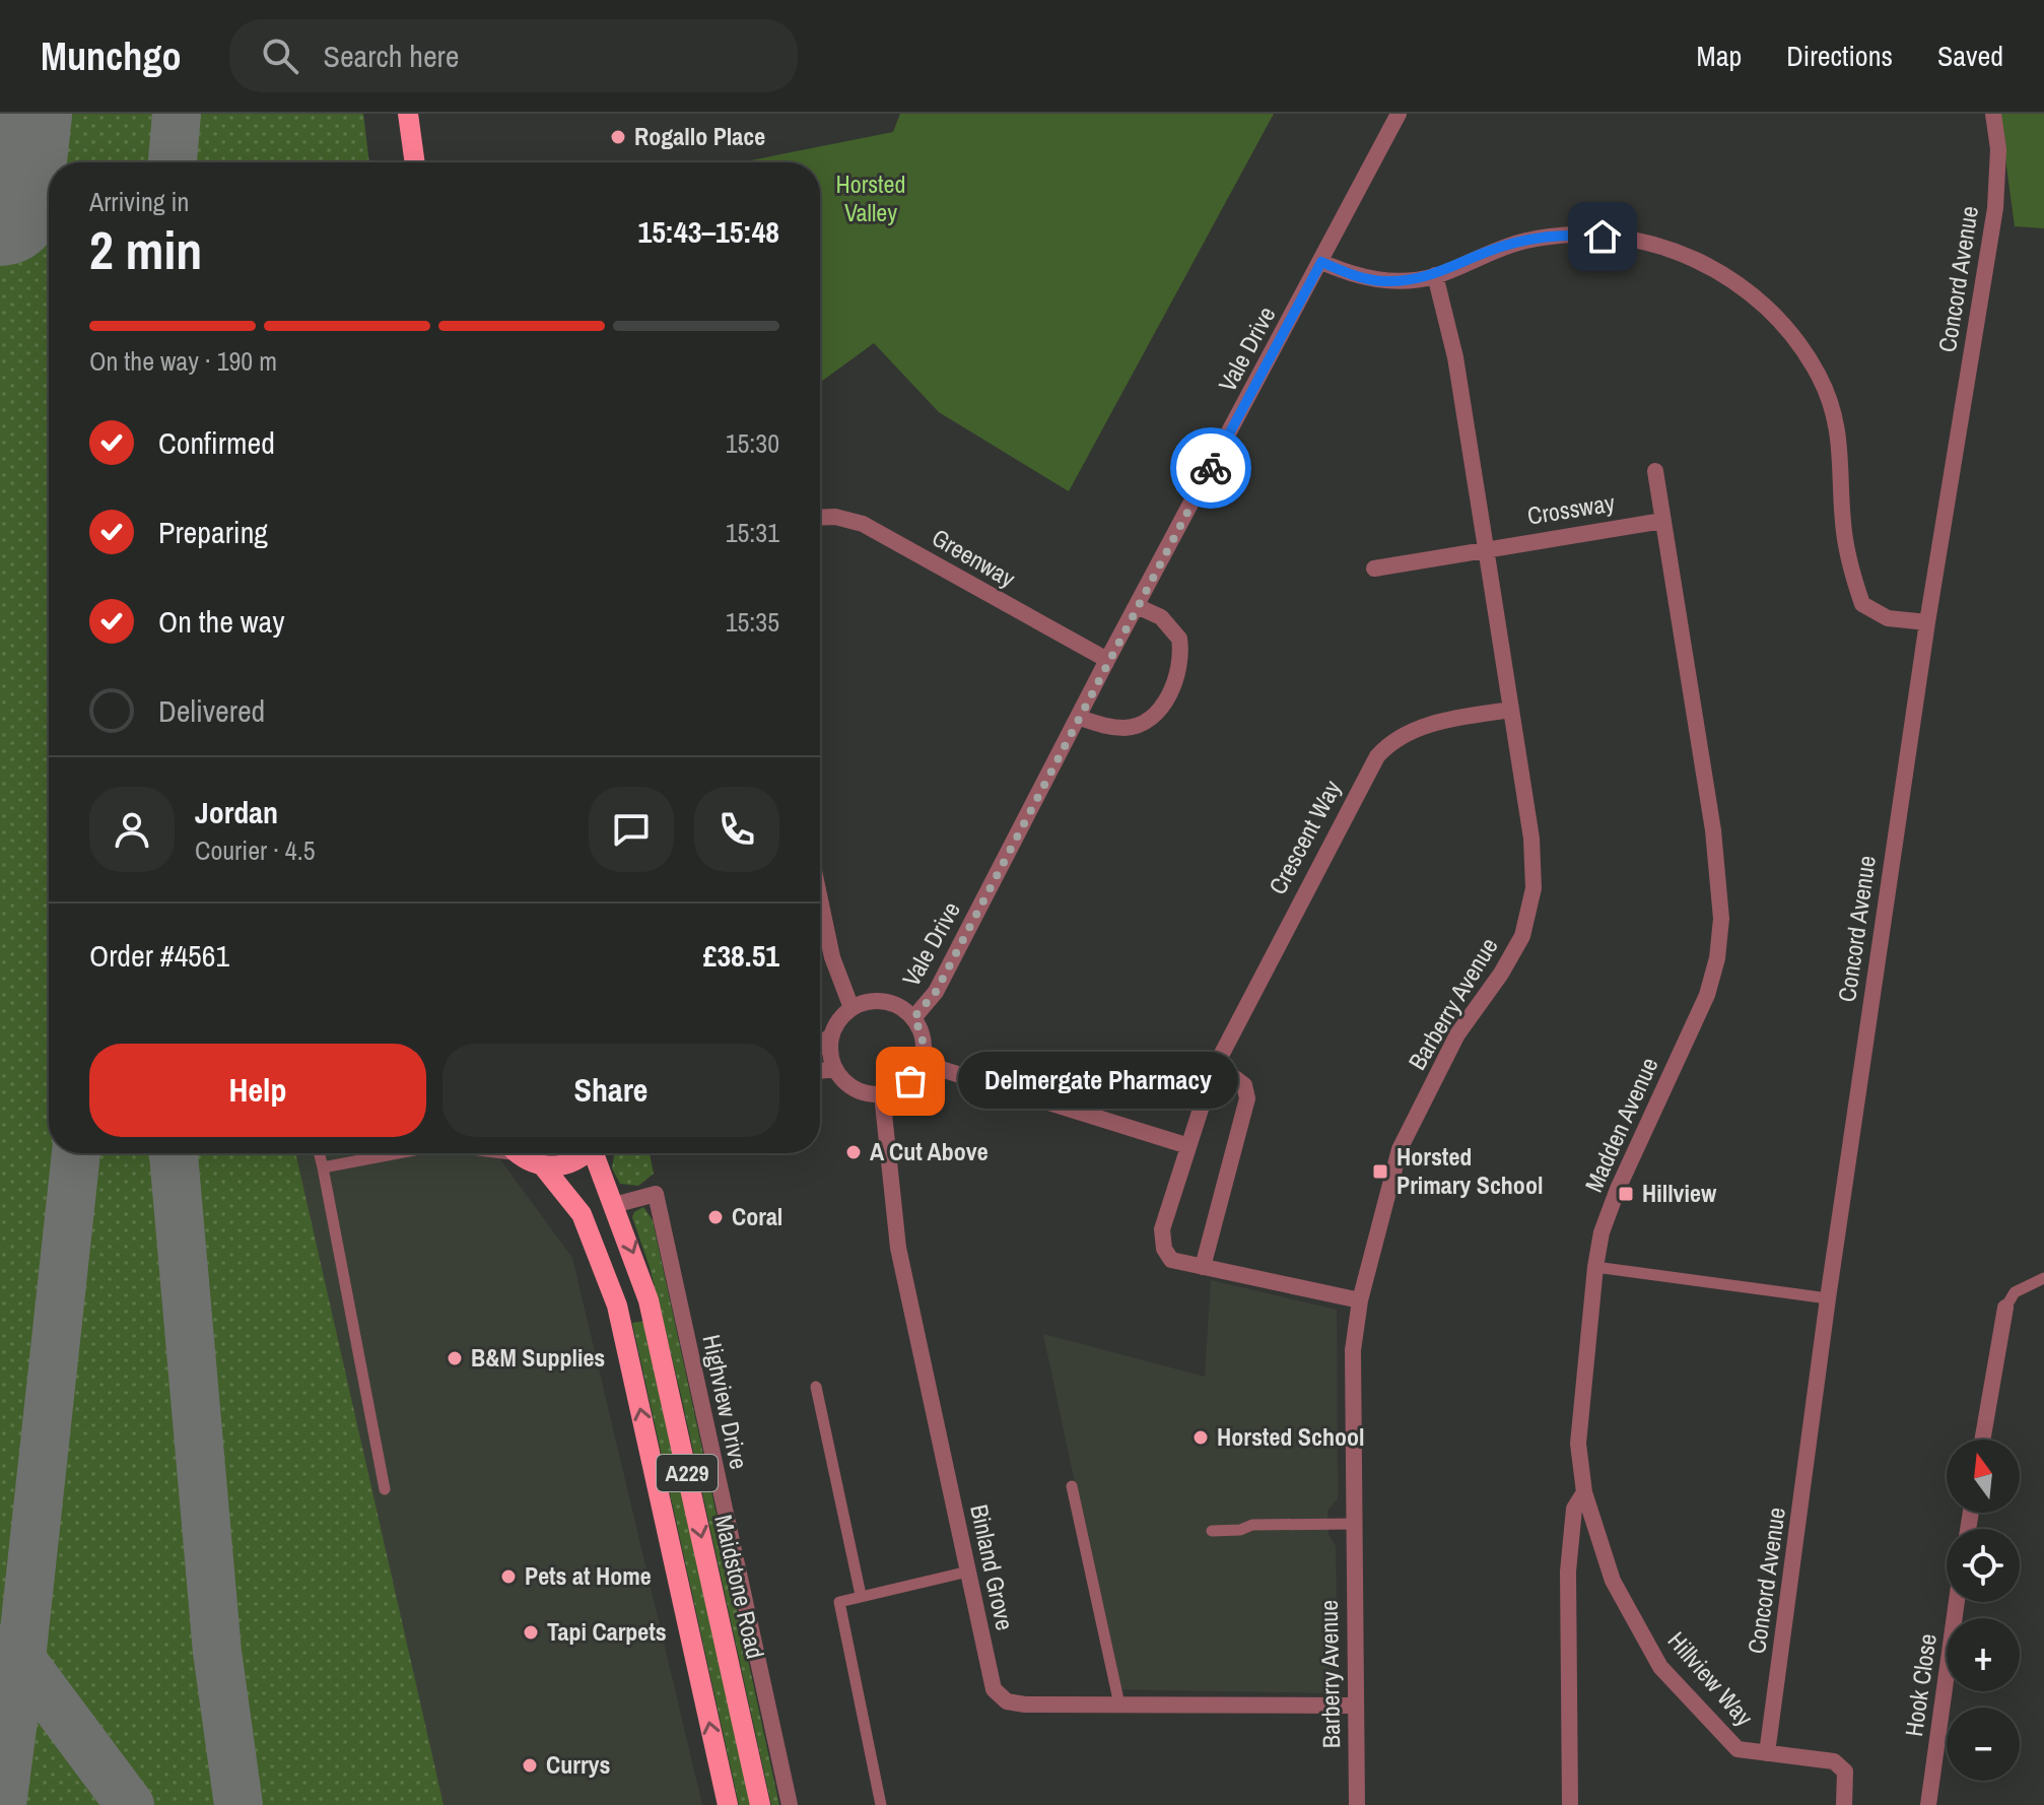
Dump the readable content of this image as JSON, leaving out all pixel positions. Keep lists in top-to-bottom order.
{
  "streets": {
    "main road": ["A229", "Maidstone Road"],
    "street": [
      "Concord Avenue",
      "Vale Drive",
      "Crossway",
      "Greenway",
      "Crescent Way",
      "Barberry Avenue",
      "Madden Avenue",
      "Highview Drive",
      "Binland Grove",
      "Hillview Way",
      "Hook Close"
    ]
  },
  "crossings": [
    ["Concord Avenue", "Hillview Way"],
    ["Vale Drive", "Greenway"],
    ["Vale Drive", "Binland Grove"],
    ["Crossway", "Barberry Avenue"],
    ["Crossway", "Madden Avenue"],
    ["Crescent Way", "Barberry Avenue"],
    ["Barberry Avenue", "Binland Grove"],
    ["Madden Avenue", "Hillview Way"],
    ["Highview Drive", "Maidstone Road"]
  ],
  "parks": ["Horsted Valley"],
  "places": {
    "other": [
      "Rogallo Place",
      "Delmergate Pharmacy",
      "A Cut Above",
      "Coral",
      "B&M Supplies",
      "Horsted School",
      "Pets at Home",
      "Tapi Carpets",
      "Currys"
    ],
    "transit": ["Horsted Primary School", "Hillview"]
  },
  "north": "top",
  "page": {
    "header": "Munchgo",
    "search": "Search here",
    "nav": ["Map", "Directions", "Saved"],
    "heading": ["2 min", "Arriving in", "15:43–15:48"],
    "panel": [
      "Jordan",
      "Courier · 4.5",
      "Order #4561",
      "£38.51"
    ],
    "bar": "On the way · 190 m",
    "list": [
      ["Confirmed", "15:30"],
      ["Preparing", "15:31"],
      ["On the way", "15:35"],
      "Delivered"
    ],
    "buttons": ["Help", "Share"],
    "bubble": "Delmergate Pharmacy",
    "map_buttons": ["+", "−"]
  }
}
